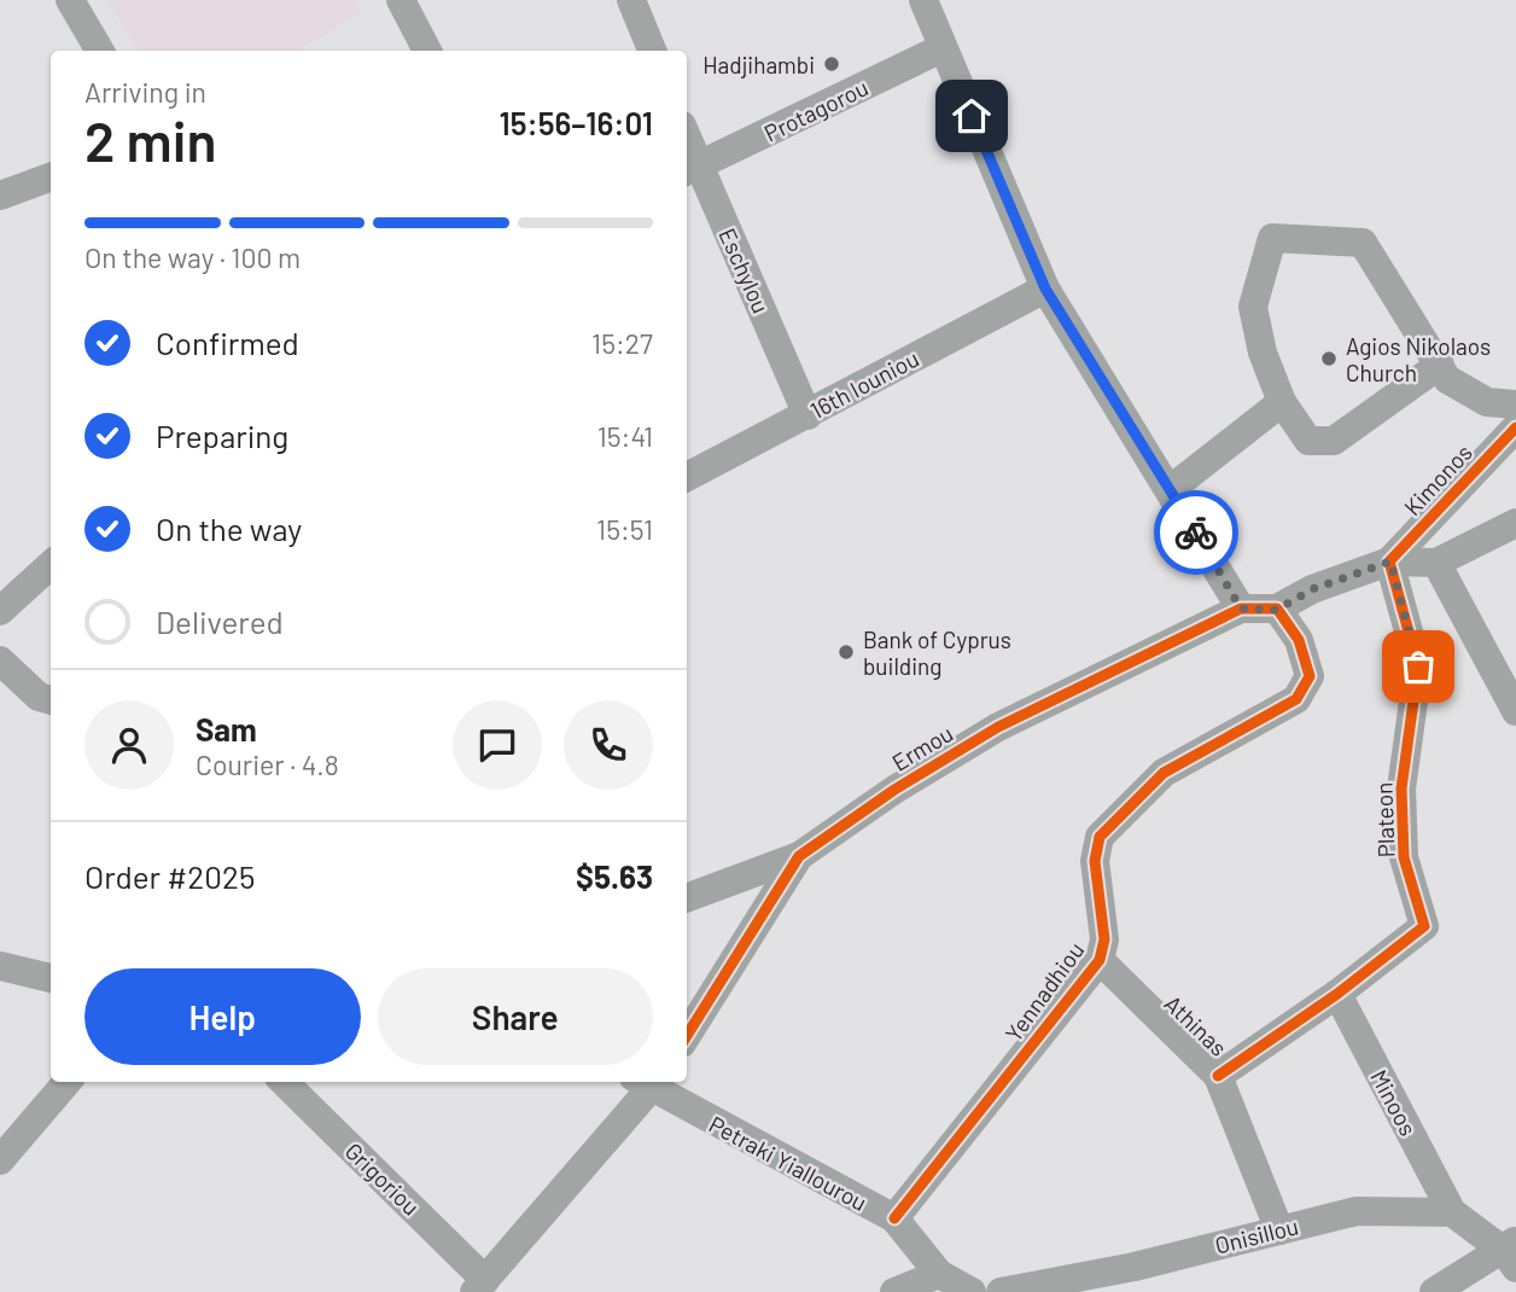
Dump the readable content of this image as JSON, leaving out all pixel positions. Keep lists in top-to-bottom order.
{
  "streets": {
    "street": [
      "Protagorou",
      "Eschylou",
      "16th Iouniou",
      "Kimonos",
      "Ermou",
      "Plateon",
      "Yennadhiou",
      "Athinas",
      "Minoos",
      "Petraki Yiallourou",
      "Grigoriou",
      "Onisillou"
    ]
  },
  "crossings": [
    ["Protagorou", "Eschylou"],
    ["Eschylou", "16th Iouniou"],
    ["Kimonos", "Plateon"],
    ["Ermou", "Yennadhiou"],
    ["Plateon", "Athinas"],
    ["Plateon", "Minoos"],
    ["Yennadhiou", "Athinas"],
    ["Yennadhiou", "Petraki Yiallourou"],
    ["Athinas", "Onisillou"],
    ["Minoos", "Onisillou"]
  ],
  "places": ["Hadjihambi", "Agios Nikolaos Church", "Bank of Cyprus building"],
  "page": {
    "heading": ["2 min", "Arriving in", "15:56–16:01"],
    "panel": [
      "Sam",
      "Courier · 4.8",
      "Order #2025",
      "$5.63"
    ],
    "bar": "On the way · 100 m",
    "list": [
      ["Confirmed", "15:27"],
      ["Preparing", "15:41"],
      ["On the way", "15:51"],
      "Delivered"
    ],
    "buttons": ["Help", "Share"]
  }
}
